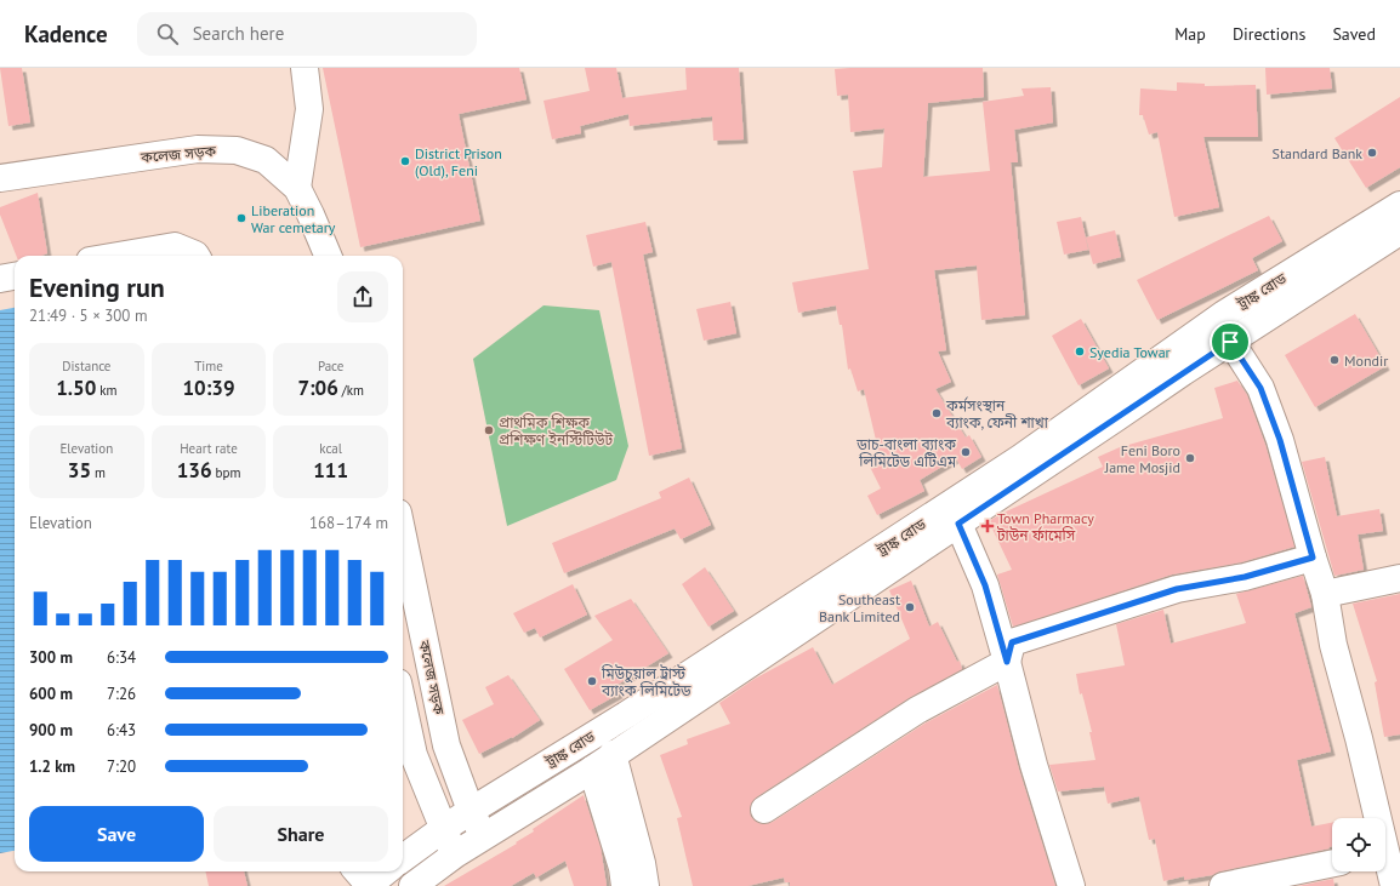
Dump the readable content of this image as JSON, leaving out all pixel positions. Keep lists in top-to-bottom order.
{
  "streets": {
    "main road": ["কলেজ সড়ক", "ট্রাঙ্ক রোড"]
  },
  "crossings": [
    ["কলেজ সড়ক", "ট্রাঙ্ক রোড"]
  ],
  "places": {
    "other": [
      "Standard Bank",
      "District Prison (Old), Feni",
      "Liberation War cemetary",
      "Syedia Towar",
      "Mondir",
      "কর্মসংস্থান ব্যাংক, ফেনী শাখা",
      "প্রাথমিক শিক্ষক প্রশিক্ষণ ইনস্টিটিউট",
      "ডাচ-বাংলা ব্যাংক লিমিটেড এটিএম",
      "Feni Boro Jame Mosjid",
      "Southeast Bank Limited",
      "মিউচুয়াল ট্রাস্ট ব্যাংক লিমিটেড"
    ],
    "health": ["Town Pharmacy টাউন র্ফামেসি"]
  },
  "page": {
    "header": "Kadence",
    "search": "Search here",
    "nav": ["Map", "Directions", "Saved"],
    "heading": ["Evening run", "21:49 · 5 × 300 m"],
    "stats": [
      ["Distance", "1.50 km"],
      ["Time", "10:39"],
      ["Pace", "7:06 /km"],
      ["Elevation", "35 m"],
      ["Heart rate", "136 bpm"],
      ["kcal", "111"]
    ],
    "chart": ["Elevation", "168–174 m"],
    "list": [
      {
        "name": "300 m",
        "note": "6:34"
      },
      {
        "name": "600 m",
        "note": "7:26"
      },
      {
        "name": "900 m",
        "note": "6:43"
      },
      {
        "name": "1.2 km",
        "note": "7:20"
      }
    ],
    "buttons": ["Save", "Share"]
  }
}
